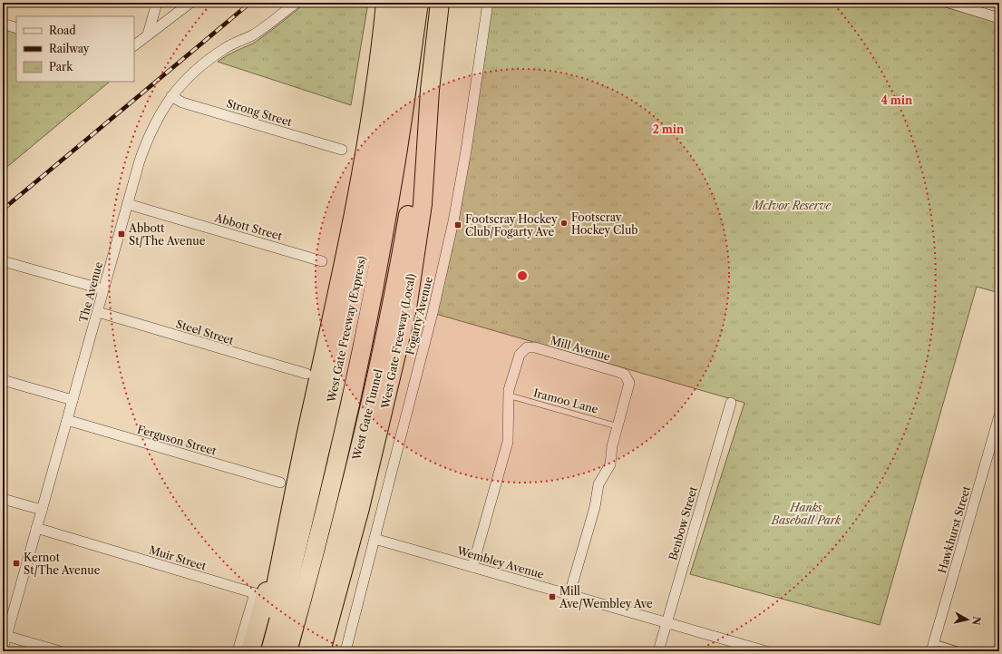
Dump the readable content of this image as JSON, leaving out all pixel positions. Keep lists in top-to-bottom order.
{
  "streets": {
    "highway": ["West Gate Freeway (Express)", "West Gate Freeway (Local)", "West Gate Tunnel"],
    "street": [
      "Strong Street",
      "Abbott Street",
      "The Avenue",
      "Fogarty Avenue",
      "Steel Street",
      "Mill Avenue",
      "Ferguson Street",
      "Benbow Street",
      "Hawkhurst Street",
      "Muir Street",
      "Wembley Avenue"
    ],
    "lane": ["Iramoo Lane"]
  },
  "crossings": [
    ["Strong Street", "The Avenue"],
    ["Abbott Street", "The Avenue"],
    ["The Avenue", "Steel Street"],
    ["The Avenue", "Ferguson Street"],
    ["The Avenue", "Muir Street"],
    ["Fogarty Avenue", "Wembley Avenue"],
    ["West Gate Freeway (Local)", "West Gate Tunnel"],
    ["Mill Avenue", "Iramoo Lane"],
    ["Mill Avenue", "Wembley Avenue"],
    ["Benbow Street", "Wembley Avenue"]
  ],
  "parks": ["McIvor Reserve", "Hanks Baseball Park"],
  "places": {
    "other": ["Footscray Hockey Club"],
    "transit": [
      "Footscray Hockey Club/Fogarty Ave",
      "Abbott St/The Avenue",
      "Kernot St/The Avenue",
      "Mill Ave/Wembley Ave"
    ]
  },
  "legend": ["Road", "Railway", "Park"],
  "north": "right",
  "rings": ["4 min", "2 min"]
}
